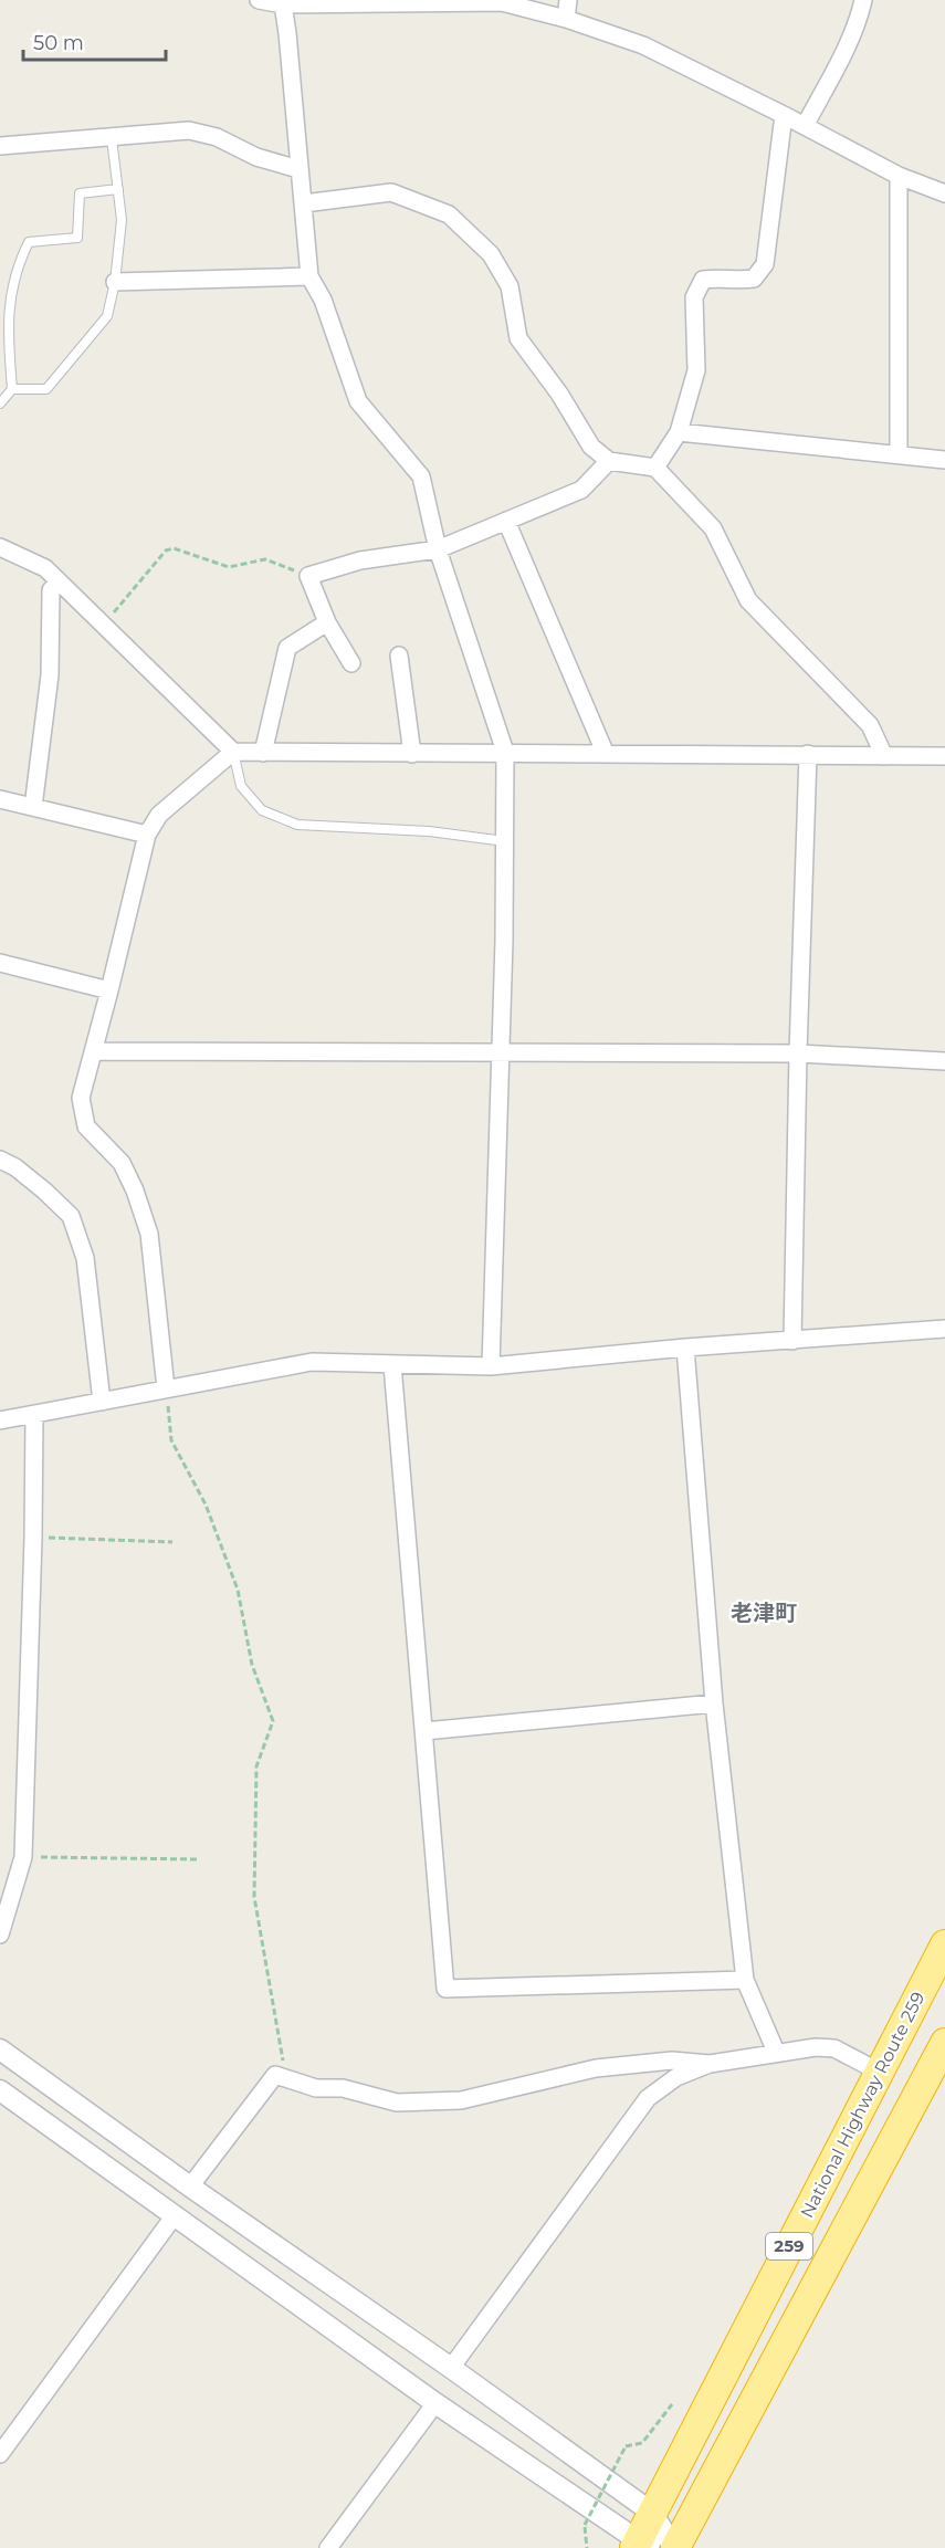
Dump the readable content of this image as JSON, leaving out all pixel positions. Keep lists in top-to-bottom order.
{
  "streets": {
    "highway": ["National Highway Route 259", "259"]
  },
  "districts": ["老津町"],
  "scale_bar": "50 m"
}
